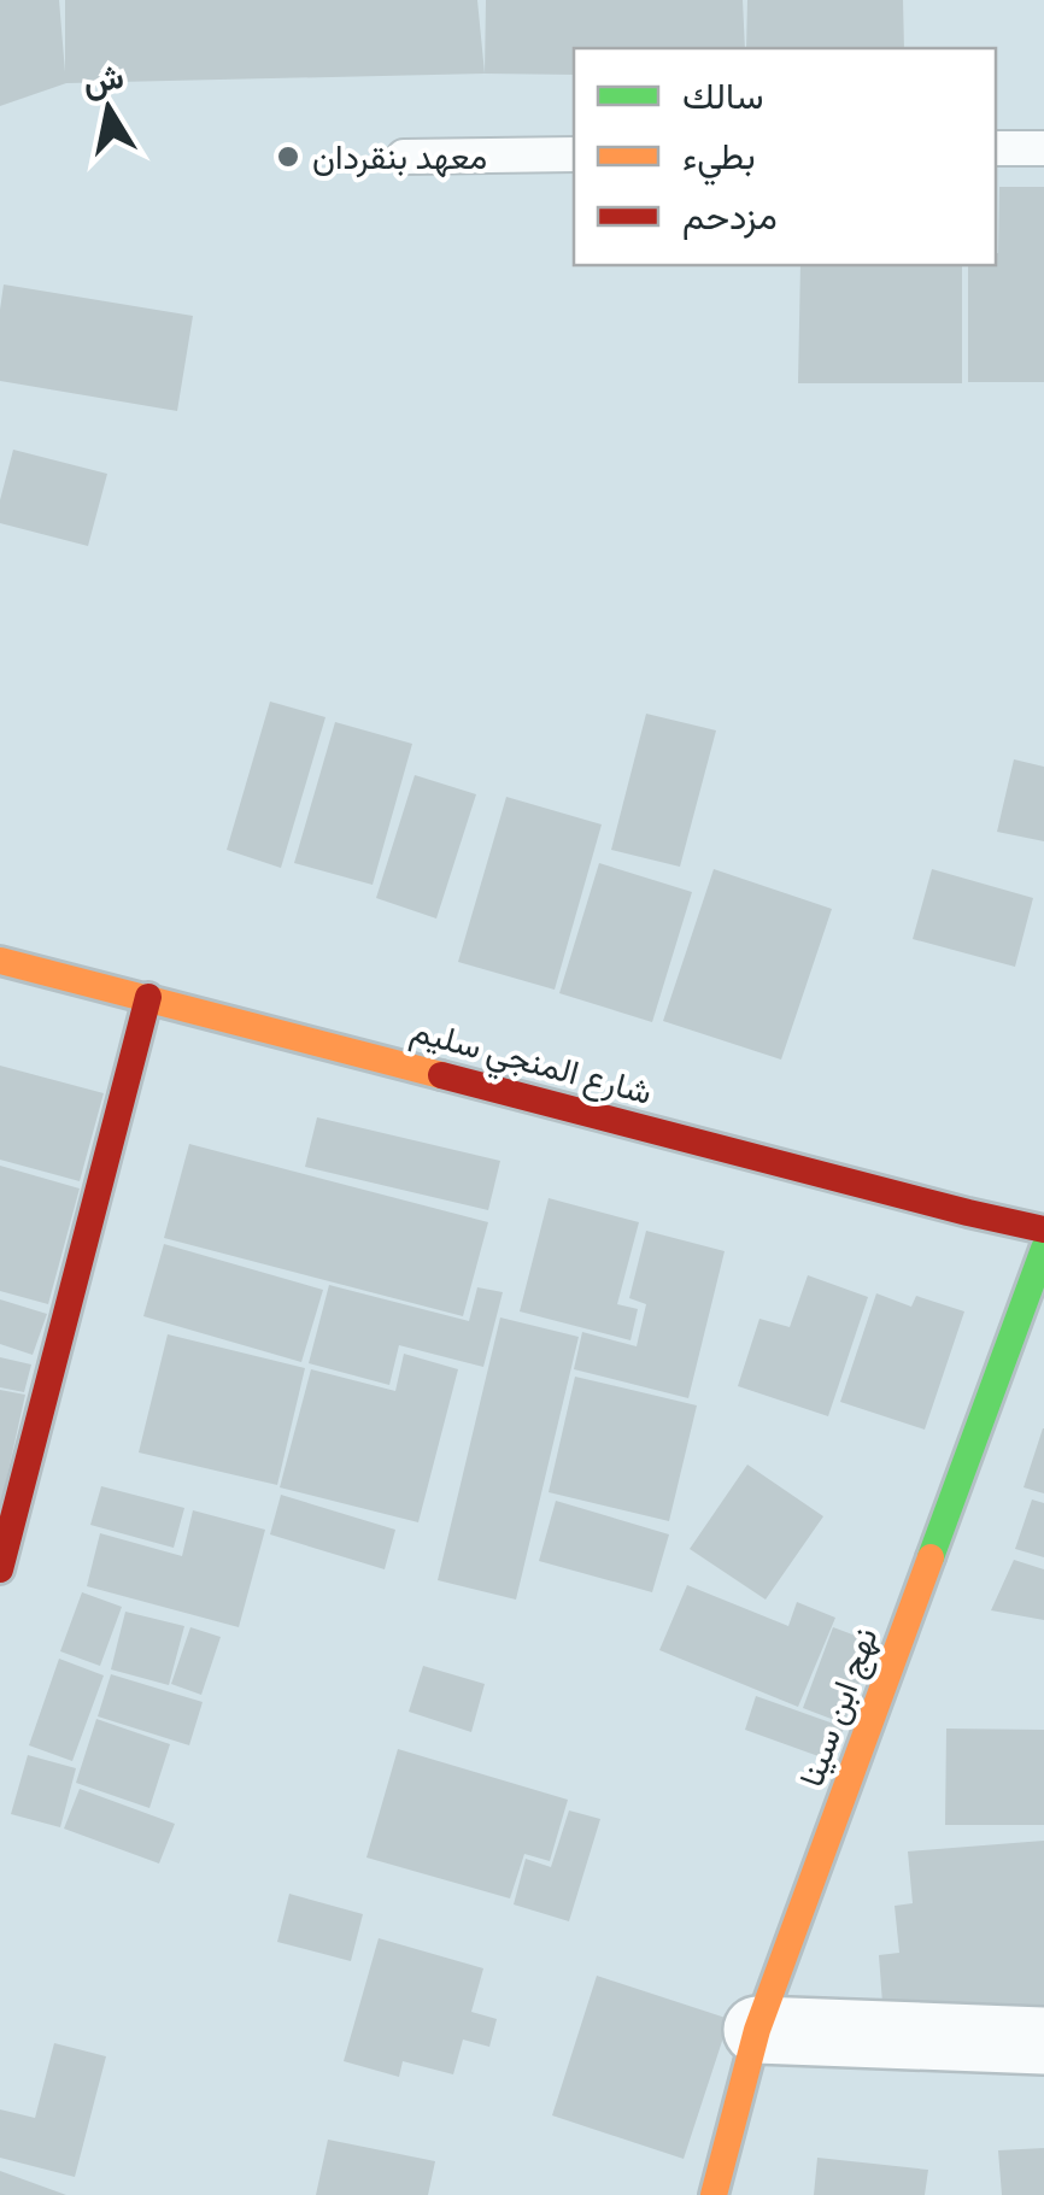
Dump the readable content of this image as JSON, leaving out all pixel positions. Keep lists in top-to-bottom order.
{
  "streets": {
    "street": ["شارع المنجي سليم", "نهج ابن سينا"]
  },
  "places": ["معهد بنقردان"],
  "legend": ["سالك", "بطيء", "مزدحم"],
  "north": "top"
}
